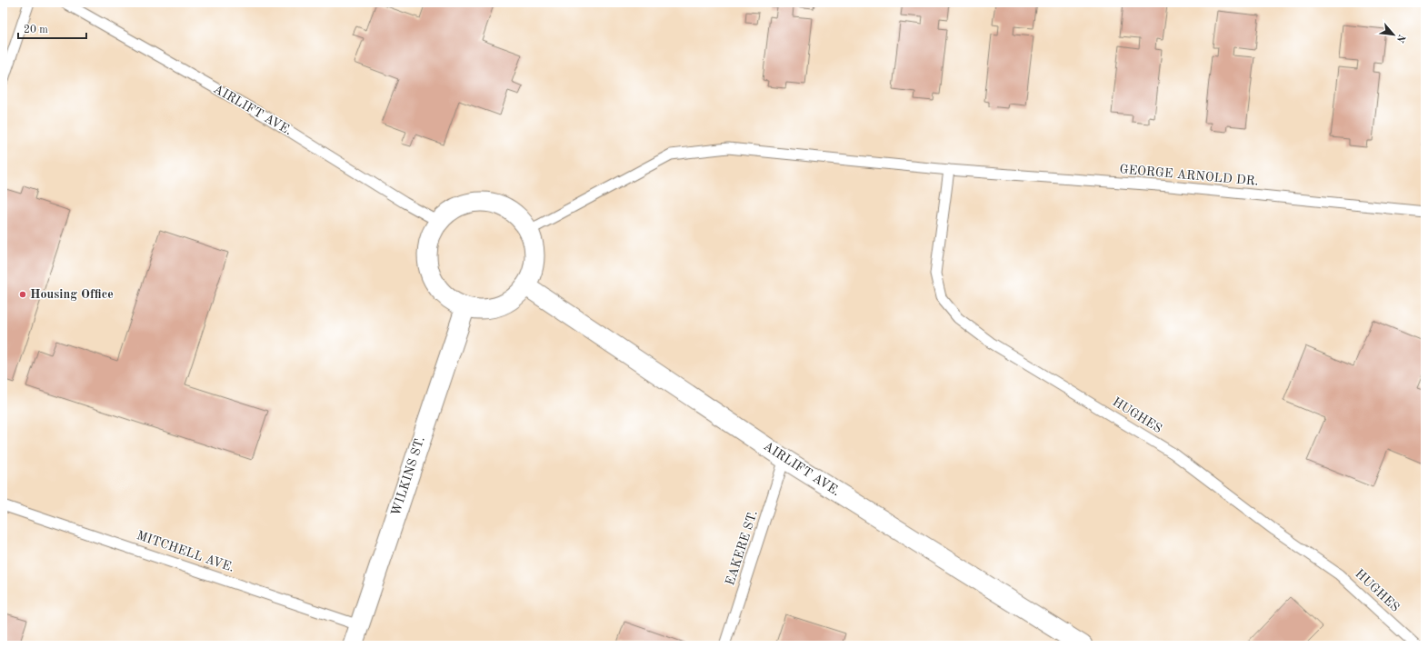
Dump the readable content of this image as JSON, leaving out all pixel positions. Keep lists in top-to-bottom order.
{
  "streets": {
    "street": ["AIRLIFT AVE.", "WILKINS ST."],
    "lane": [
      "GEORGE ARNOLD DR.",
      "HUGHES",
      "EAKERE ST.",
      "MITCHELL AVE."
    ]
  },
  "crossings": [
    ["AIRLIFT AVE.", "GEORGE ARNOLD DR."],
    ["AIRLIFT AVE.", "WILKINS ST."],
    ["AIRLIFT AVE.", "EAKERE ST."],
    ["GEORGE ARNOLD DR.", "HUGHES"],
    ["GEORGE ARNOLD DR.", "WILKINS ST."],
    ["WILKINS ST.", "MITCHELL AVE."]
  ],
  "places": ["Housing Office"],
  "scale_bar": "20 m",
  "north": "bottom right"
}
